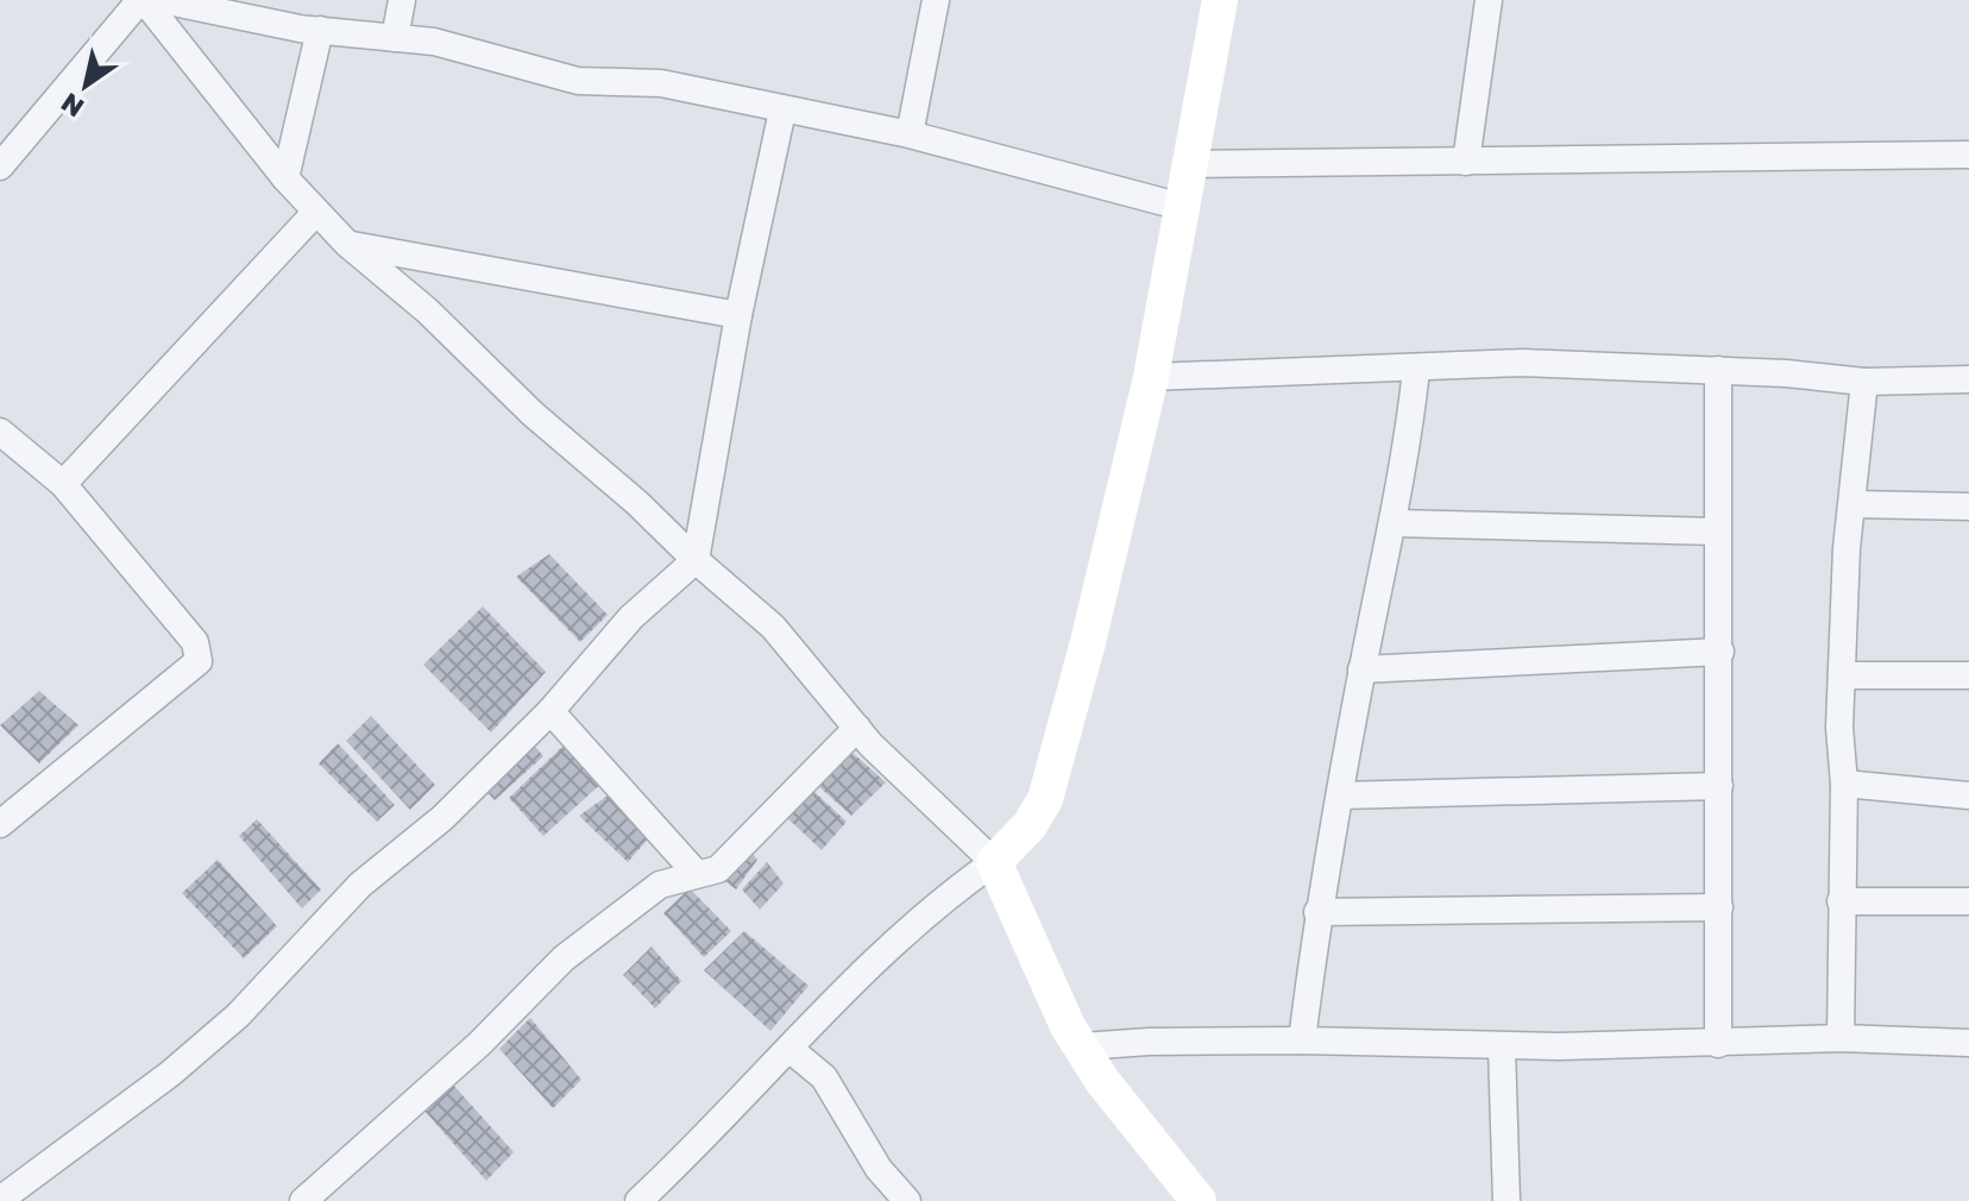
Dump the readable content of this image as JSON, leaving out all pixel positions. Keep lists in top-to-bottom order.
{
  "north": "bottom left"
}
